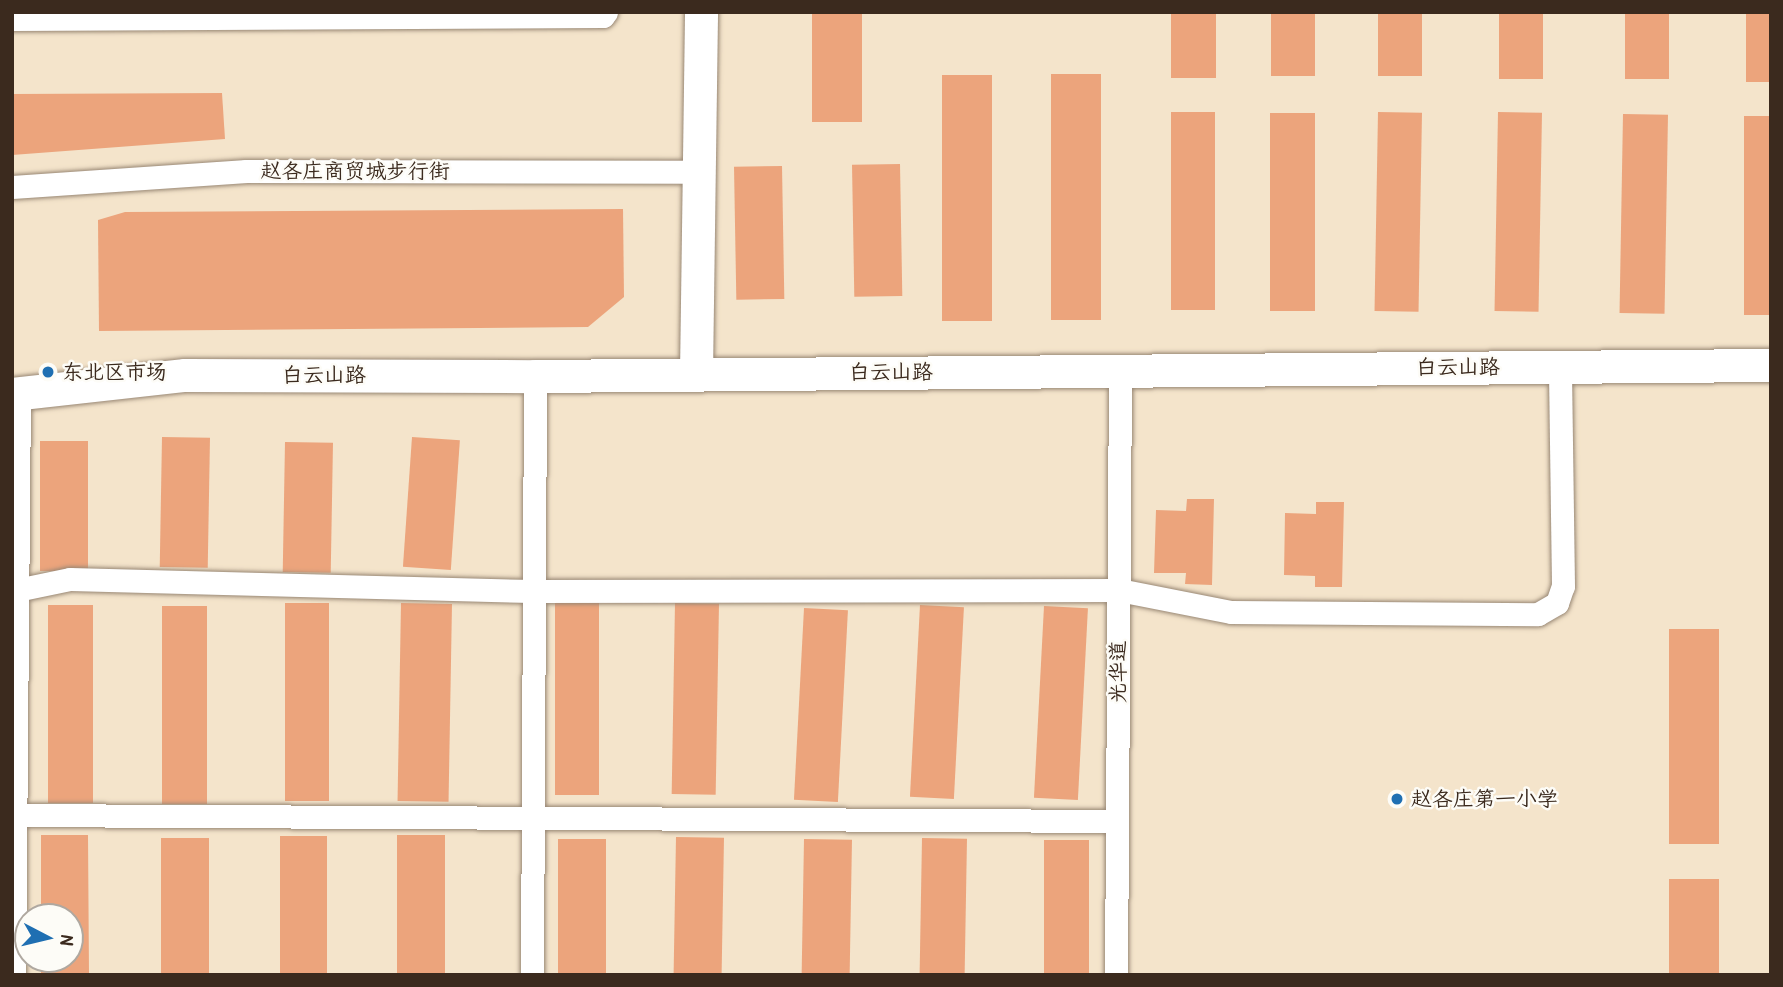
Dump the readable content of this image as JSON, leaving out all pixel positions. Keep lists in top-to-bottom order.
{
  "streets": {
    "street": ["赵各庄商贸城步行街", "白云山路", "光华道"]
  },
  "crossings": [
    ["白云山路", "光华道"]
  ],
  "places": ["东北区市场", "赵各庄第一小学"],
  "north": "right"
}
